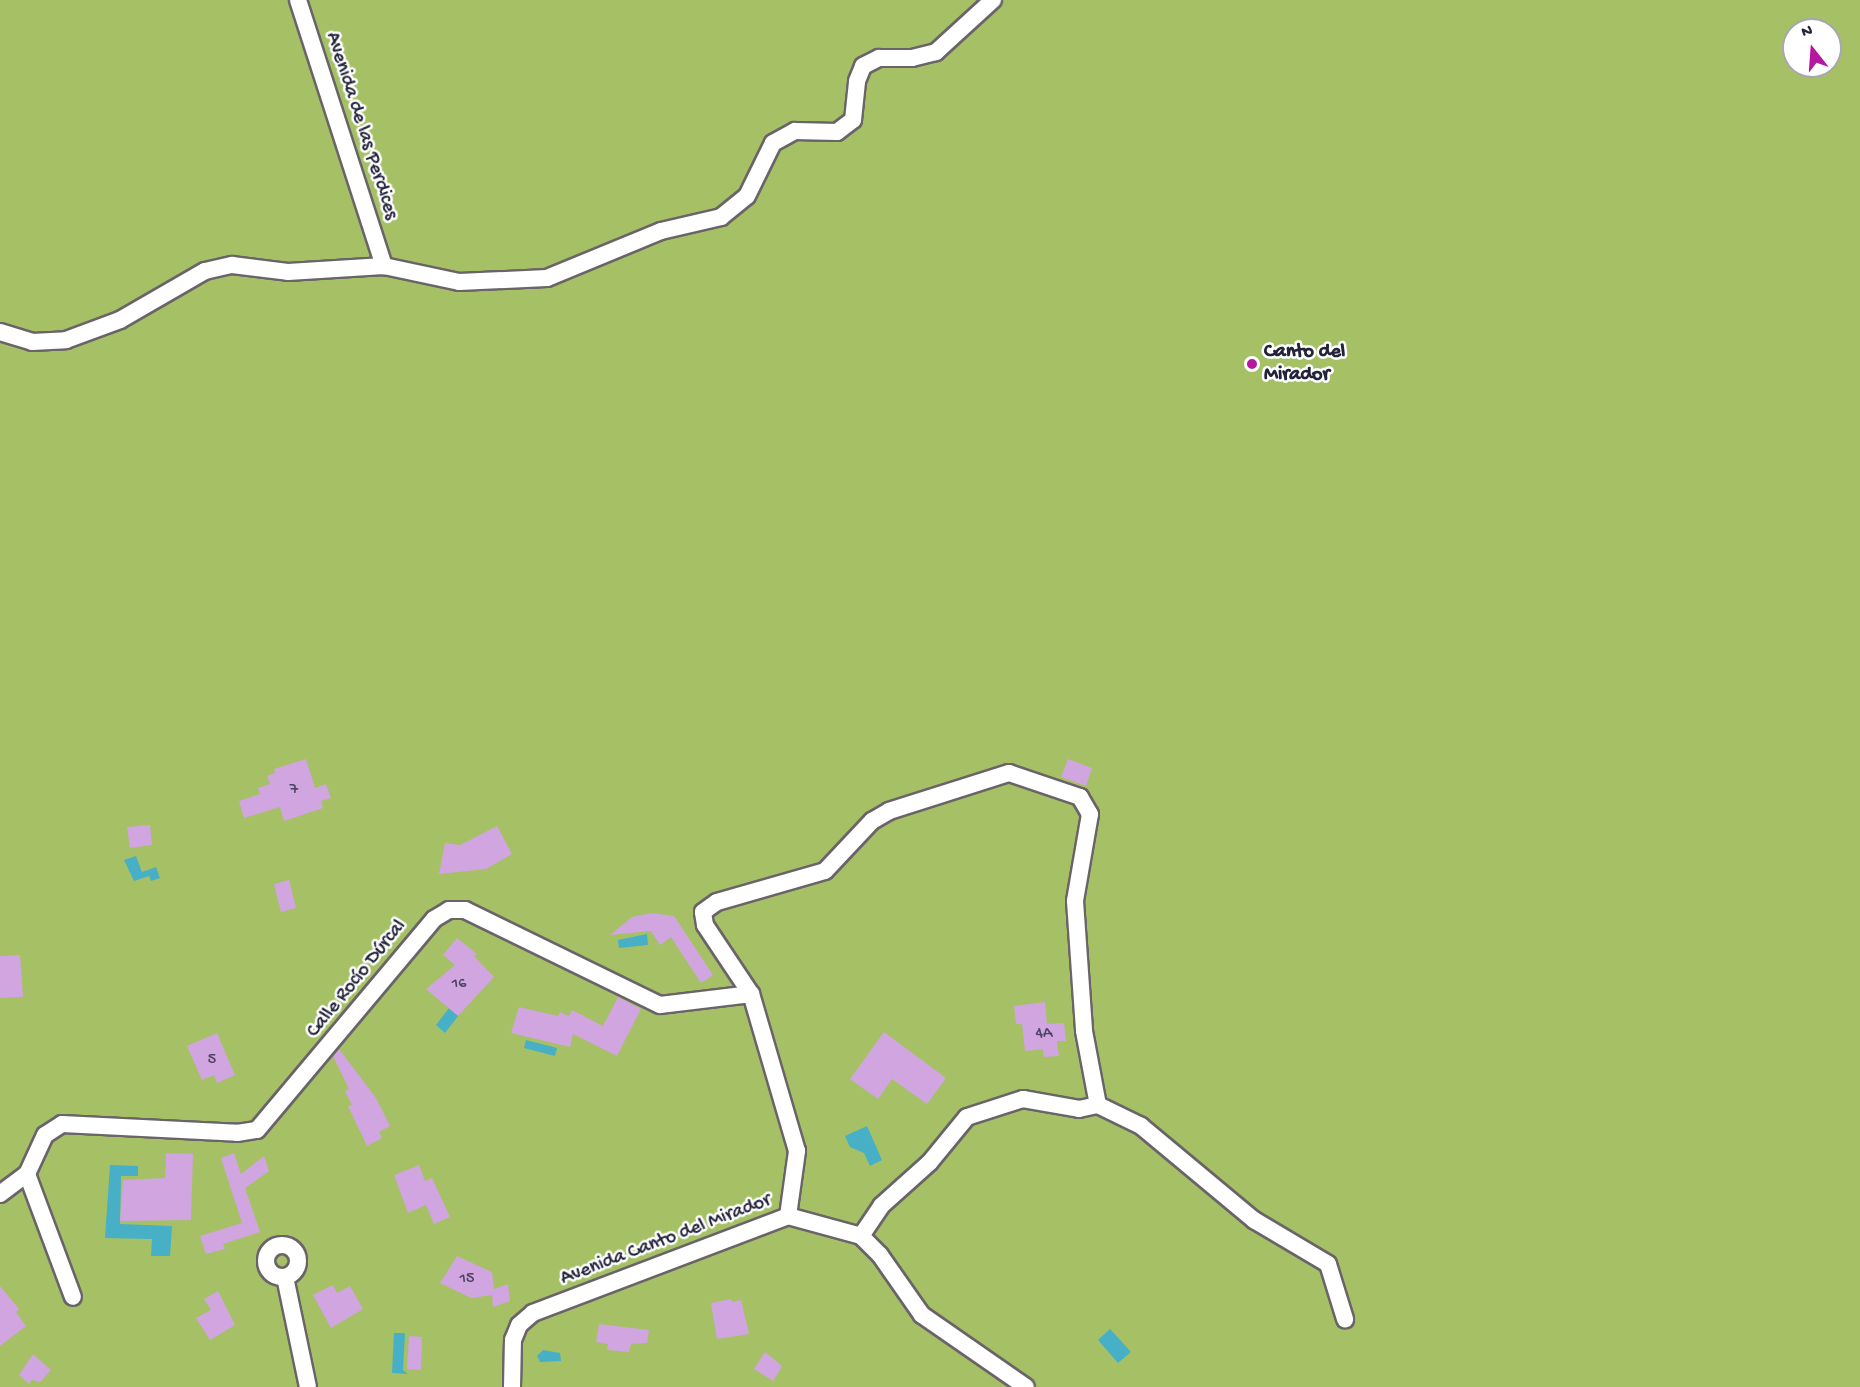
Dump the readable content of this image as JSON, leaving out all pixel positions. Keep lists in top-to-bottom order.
{
  "streets": {
    "street": ["Avenida de las Perdices", "Calle Rocío Dúrcal", "Avenida Canto del Mirador"]
  },
  "crossings": [
    ["Calle Rocío Dúrcal", "Avenida Canto del Mirador"]
  ],
  "places": ["Canto del Mirador"],
  "house_numbers": [
    "7",
    "16",
    "4A",
    "5",
    "15"
  ],
  "north": "top"
}
